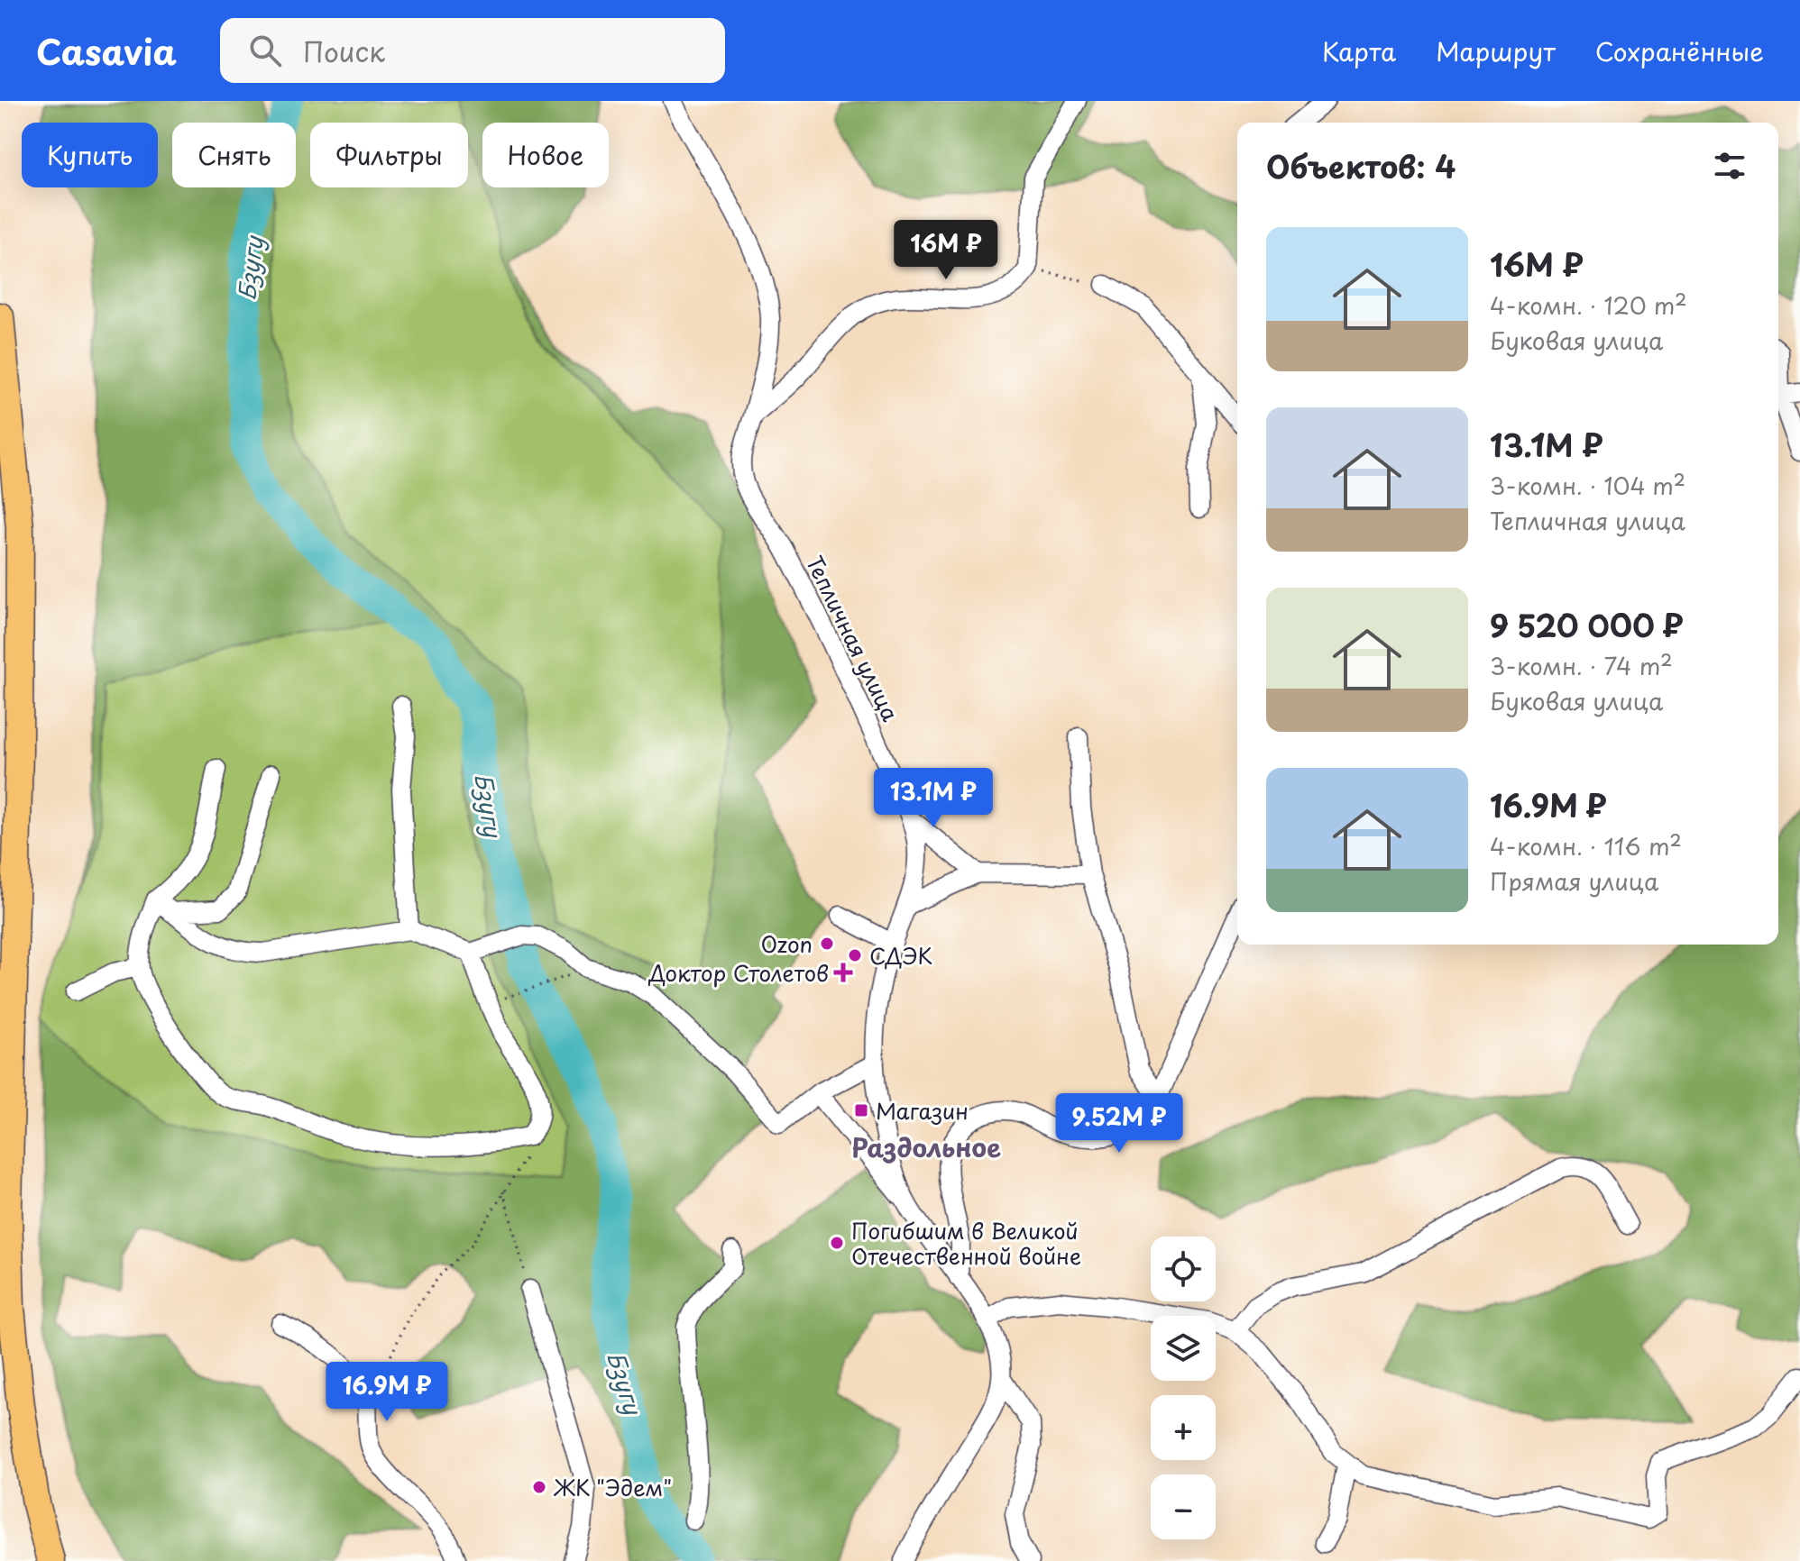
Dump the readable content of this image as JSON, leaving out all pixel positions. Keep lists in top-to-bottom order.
{
  "streets": {
    "street": ["Тепличная улица"]
  },
  "districts": ["Раздольное"],
  "water": ["Бзугу"],
  "places": {
    "other": [
      "Ozon",
      "СДЭК",
      "Погибшим в Великой Отечественной войне",
      "ЖК \"Эдем\""
    ],
    "health": ["Доктор Столетов"],
    "transit": ["Магазин"]
  },
  "page": {
    "header": "Casavia",
    "search": "Поиск",
    "nav": ["Карта", "Маршрут", "Сохранённые"],
    "chip": [
      "Купить",
      "Снять",
      "Фильтры",
      "Новое"
    ],
    "heading": "Объектов: 4",
    "list": [
      {
        "name": "16M ₽",
        "note": "4-комн. · 120 m² · Буковая улица"
      },
      {
        "name": "13.1M ₽",
        "note": "3-комн. · 104 m² · Тепличная улица"
      },
      {
        "name": "9 520 000 ₽",
        "note": "3-комн. · 74 m² · Буковая улица"
      },
      {
        "name": "16.9M ₽",
        "note": "4-комн. · 116 m² · Прямая улица"
      }
    ],
    "price": [
      "16M ₽",
      "13.1M ₽",
      "9.52M ₽",
      "16.9M ₽"
    ],
    "map_buttons": ["+", "−"]
  }
}
